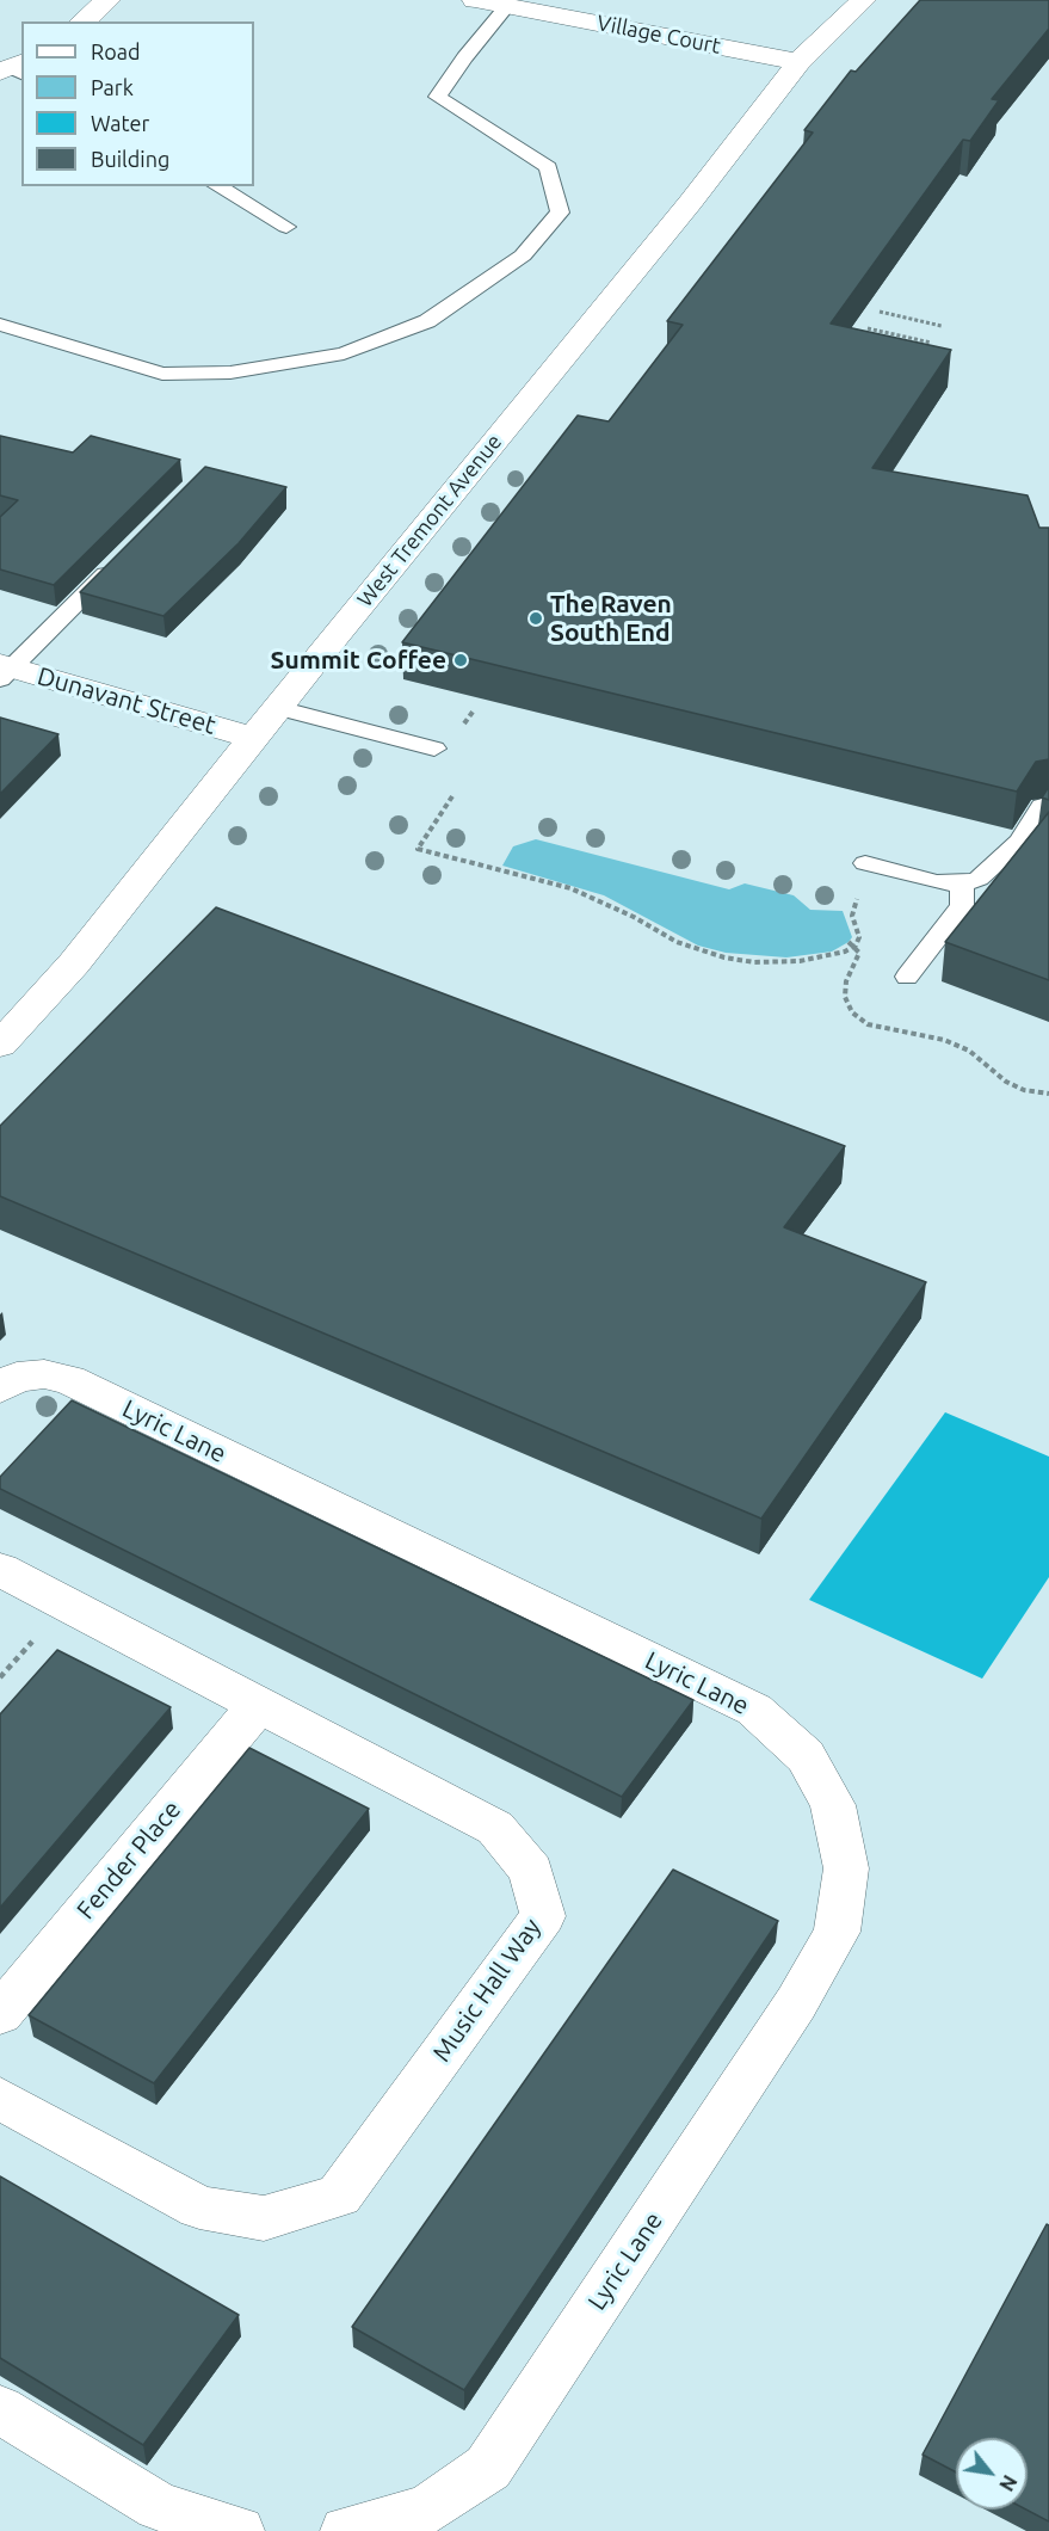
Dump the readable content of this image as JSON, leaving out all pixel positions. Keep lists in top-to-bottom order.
{
  "streets": {
    "street": [
      "Village Court",
      "West Tremont Avenue",
      "Dunavant Street",
      "Lyric Lane",
      "Fender Place",
      "Music Hall Way"
    ]
  },
  "crossings": [
    ["Village Court", "West Tremont Avenue"],
    ["West Tremont Avenue", "Dunavant Street"],
    ["Fender Place", "Music Hall Way"]
  ],
  "places": ["The Raven South End", "Summit Coffee"],
  "legend": [
    "Road",
    "Park",
    "Water",
    "Building"
  ],
  "north": "bottom right"
}
